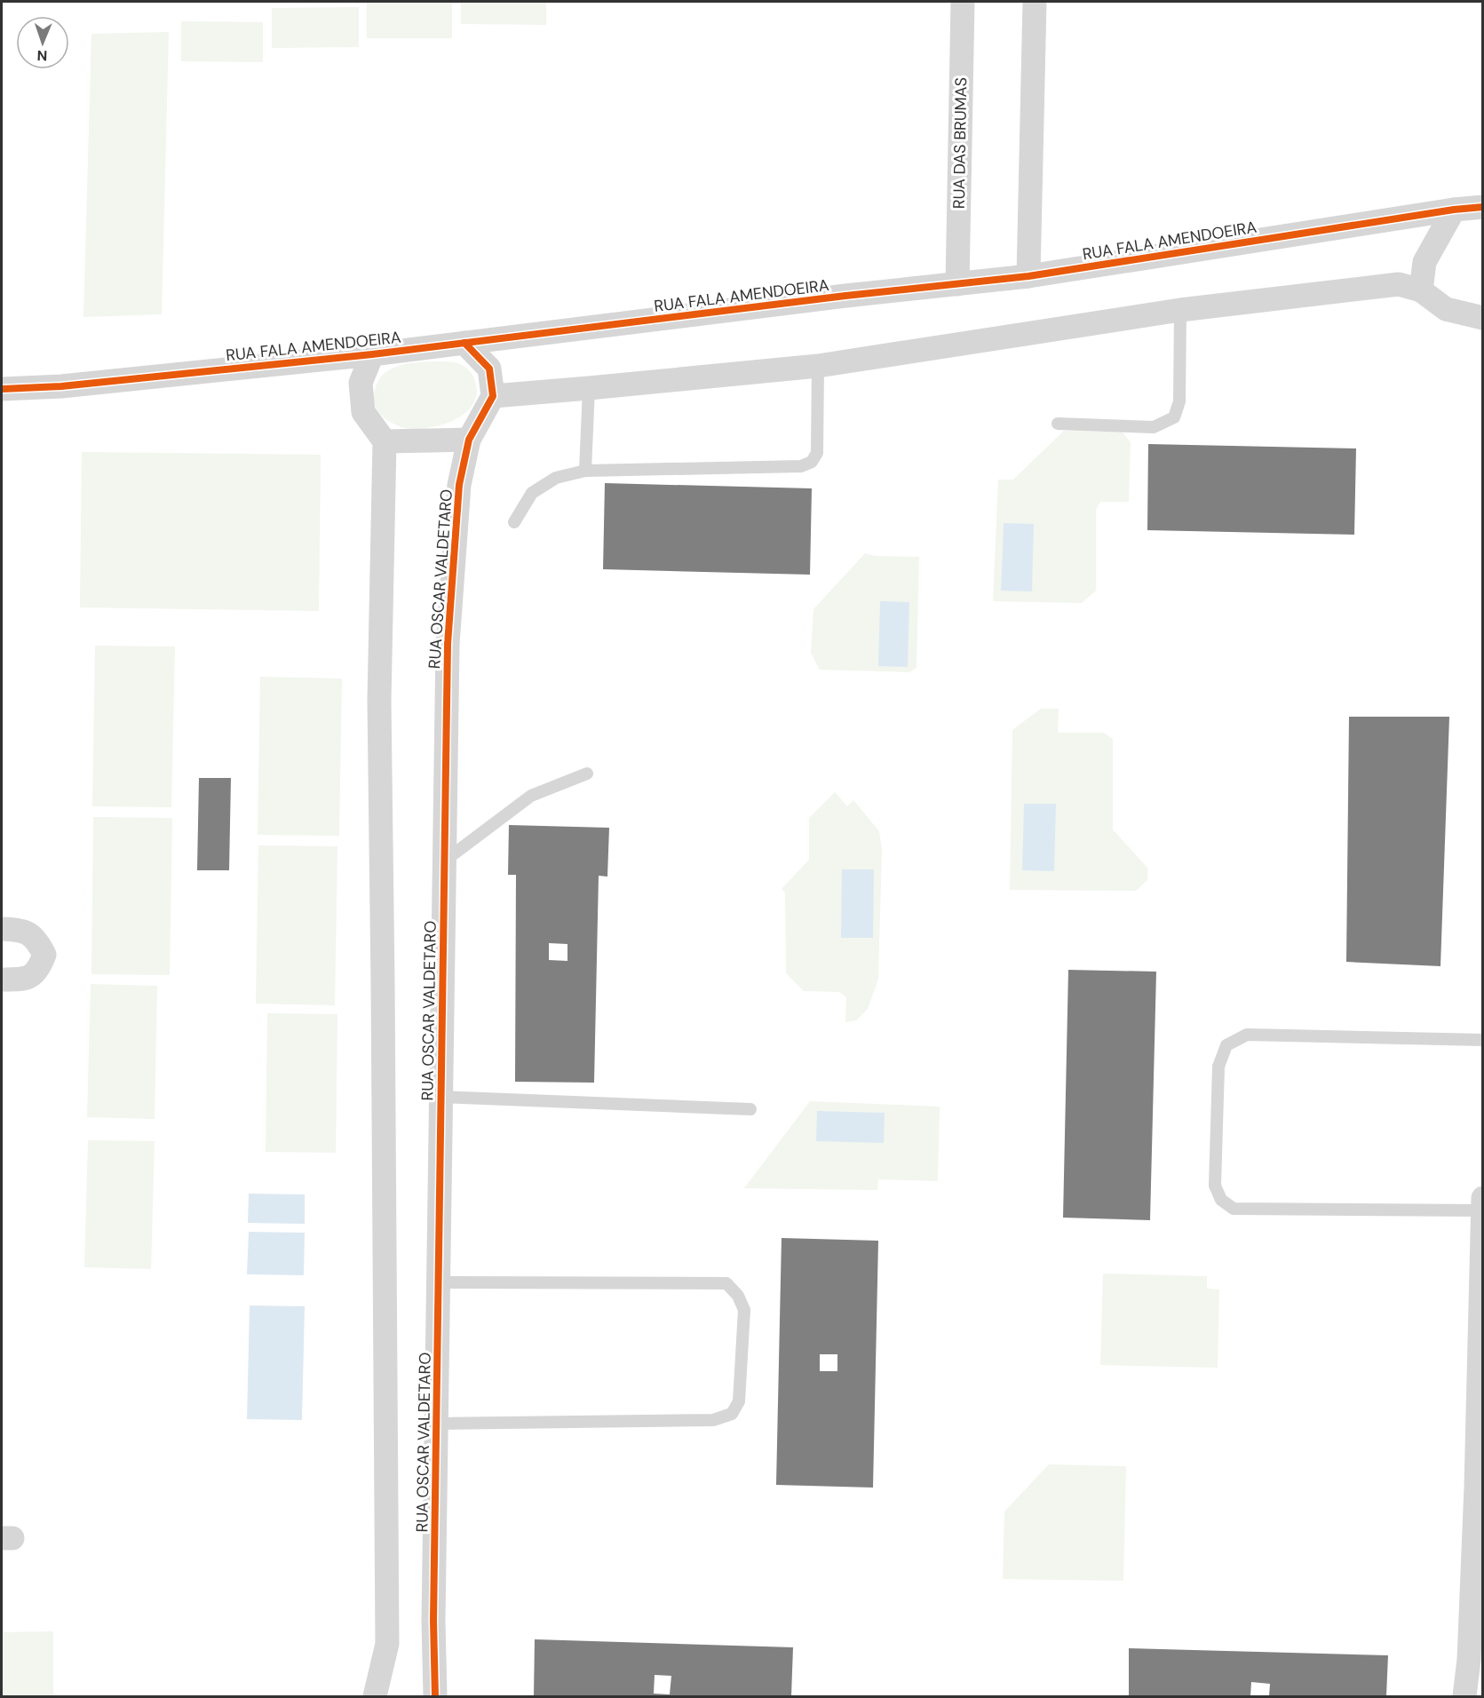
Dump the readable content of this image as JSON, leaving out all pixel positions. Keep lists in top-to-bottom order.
{
  "streets": {
    "street": ["RUA DAS BRUMAS", "RUA FALA AMENDOEIRA", "RUA OSCAR VALDETARO"]
  },
  "crossings": [
    ["RUA DAS BRUMAS", "RUA FALA AMENDOEIRA"],
    ["RUA FALA AMENDOEIRA", "RUA OSCAR VALDETARO"]
  ],
  "north": "bottom"
}
